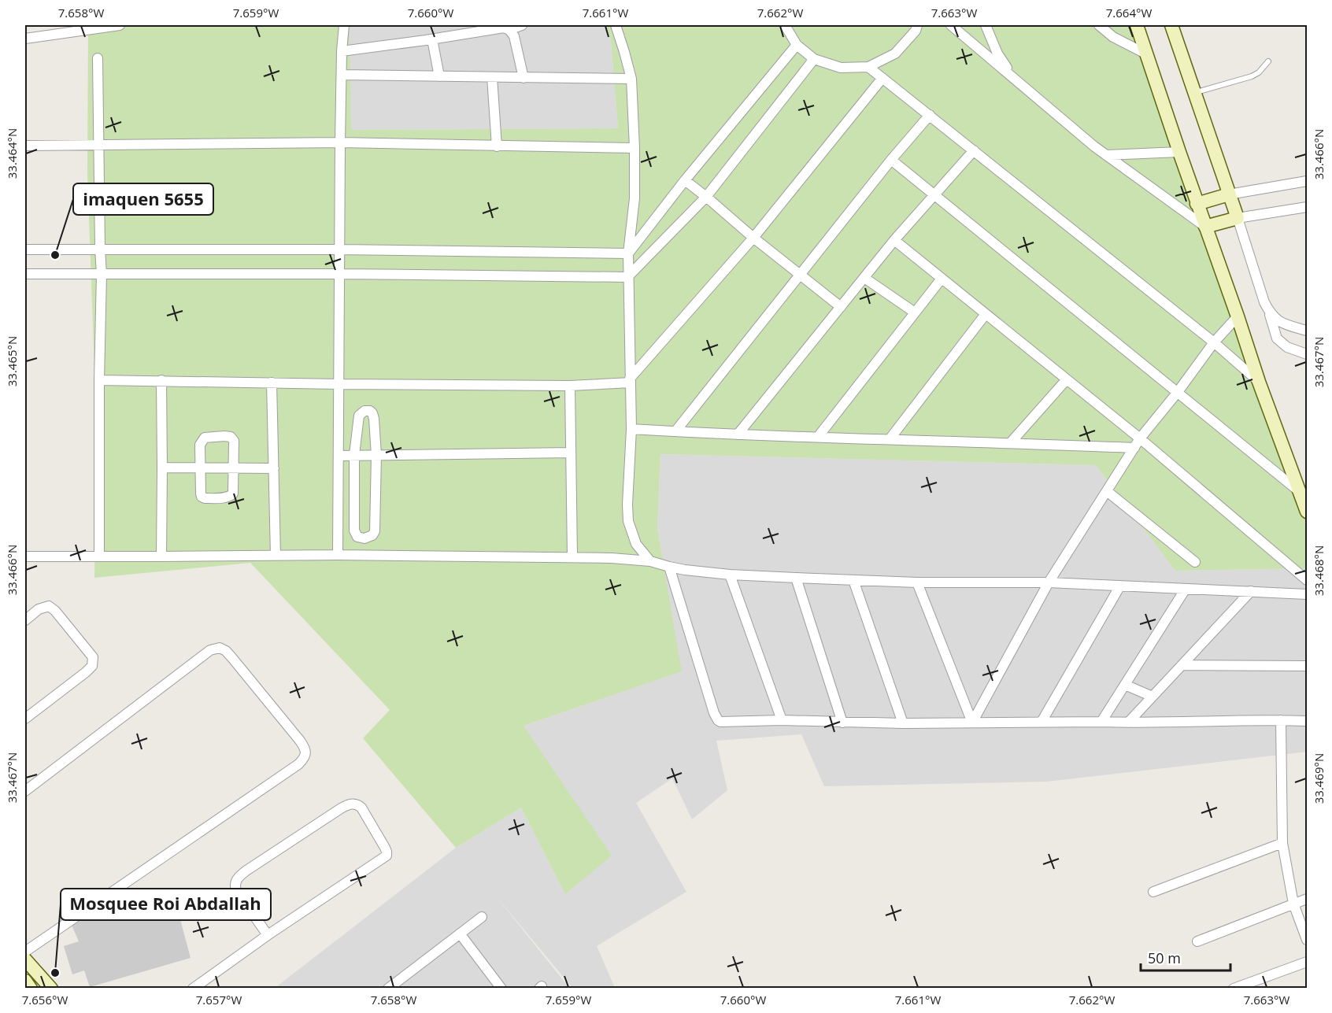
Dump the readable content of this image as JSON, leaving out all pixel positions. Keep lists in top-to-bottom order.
{
  "places": ["imaquen 5655", "Mosquee Roi Abdallah"],
  "scale_bar": "50 m",
  "coordinates": [
    "7.658°W",
    "7.659°W",
    "7.660°W",
    "7.661°W",
    "7.662°W",
    "7.663°W",
    "7.664°W",
    "33.464°N",
    "33.466°N",
    "33.465°N",
    "33.467°N",
    "33.468°N",
    "33.469°N",
    "7.656°W",
    "7.657°W"
  ]
}
